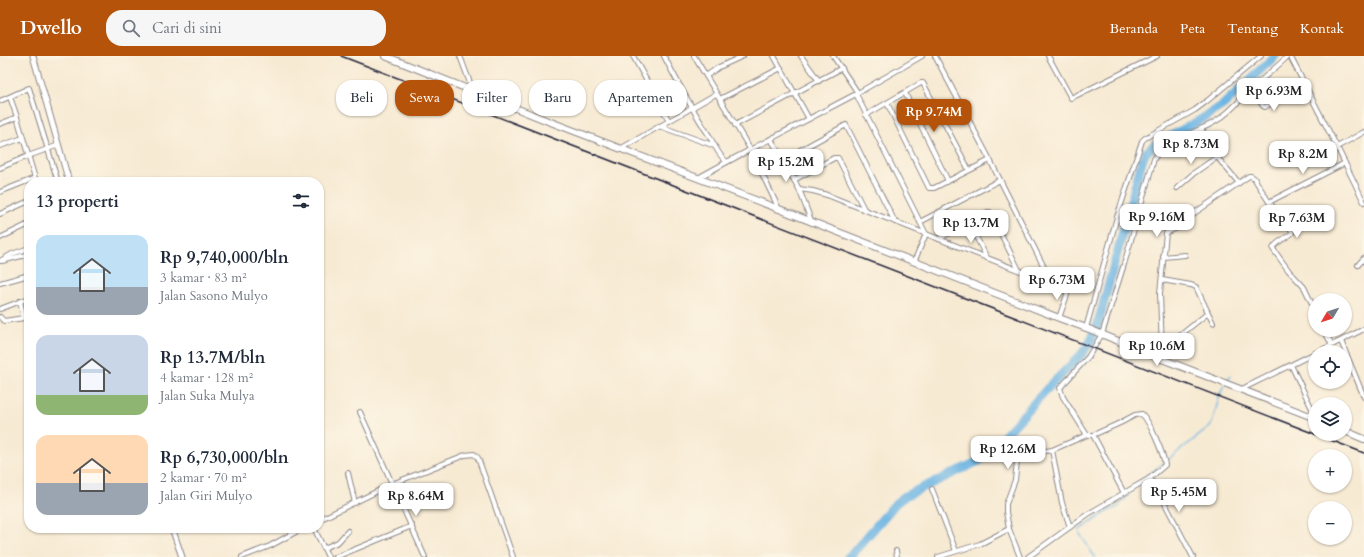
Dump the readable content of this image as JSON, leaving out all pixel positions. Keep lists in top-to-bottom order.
{
  "north": "bottom left",
  "page": {
    "header": "Dwello",
    "search": "Cari di sini",
    "nav": [
      "Beranda",
      "Peta",
      "Tentang",
      "Kontak"
    ],
    "price": [
      "Rp 6.93M",
      "Rp 9.74M",
      "Rp 8.73M",
      "Rp 8.2M",
      "Rp 15.2M",
      "Rp 9.16M",
      "Rp 7.63M",
      "Rp 13.7M",
      "Rp 6.73M",
      "Rp 10.6M",
      "Rp 12.6M",
      "Rp 5.45M",
      "Rp 8.64M"
    ],
    "chip": [
      "Beli",
      "Sewa",
      "Filter",
      "Baru",
      "Apartemen"
    ],
    "heading": "13 properti",
    "list": [
      {
        "name": "Rp 9,740,000/bln",
        "note": "3 kamar · 83 m² · Jalan Sasono Mulyo"
      },
      {
        "name": "Rp 13.7M/bln",
        "note": "4 kamar · 128 m² · Jalan Suka Mulya"
      },
      {
        "name": "Rp 6,730,000/bln",
        "note": "2 kamar · 70 m² · Jalan Giri Mulyo"
      }
    ],
    "map_buttons": ["+", "−"]
  }
}
